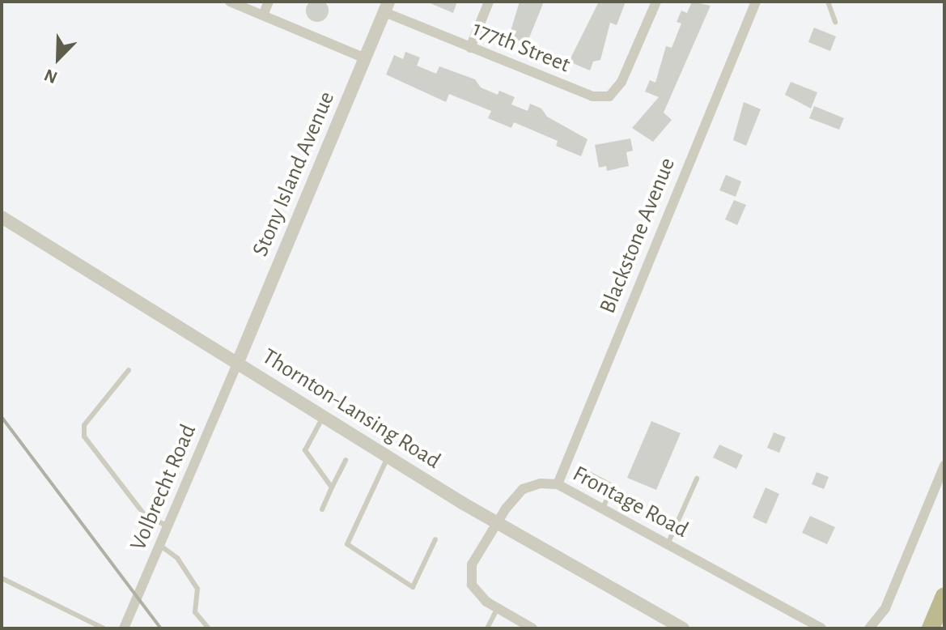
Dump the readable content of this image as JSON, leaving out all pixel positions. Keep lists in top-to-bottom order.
{
  "streets": {
    "street": [
      "177th Street",
      "Stony Island Avenue",
      "Blackstone Avenue",
      "Thornton-Lansing Road",
      "Volbrecht Road",
      "Frontage Road"
    ]
  },
  "crossings": [
    ["177th Street", "Stony Island Avenue"],
    ["Stony Island Avenue", "Thornton-Lansing Road"],
    ["Stony Island Avenue", "Volbrecht Road"],
    ["Blackstone Avenue", "Frontage Road"],
    ["Thornton-Lansing Road", "Volbrecht Road"],
    ["Thornton-Lansing Road", "Frontage Road"]
  ],
  "north": "bottom left"
}
